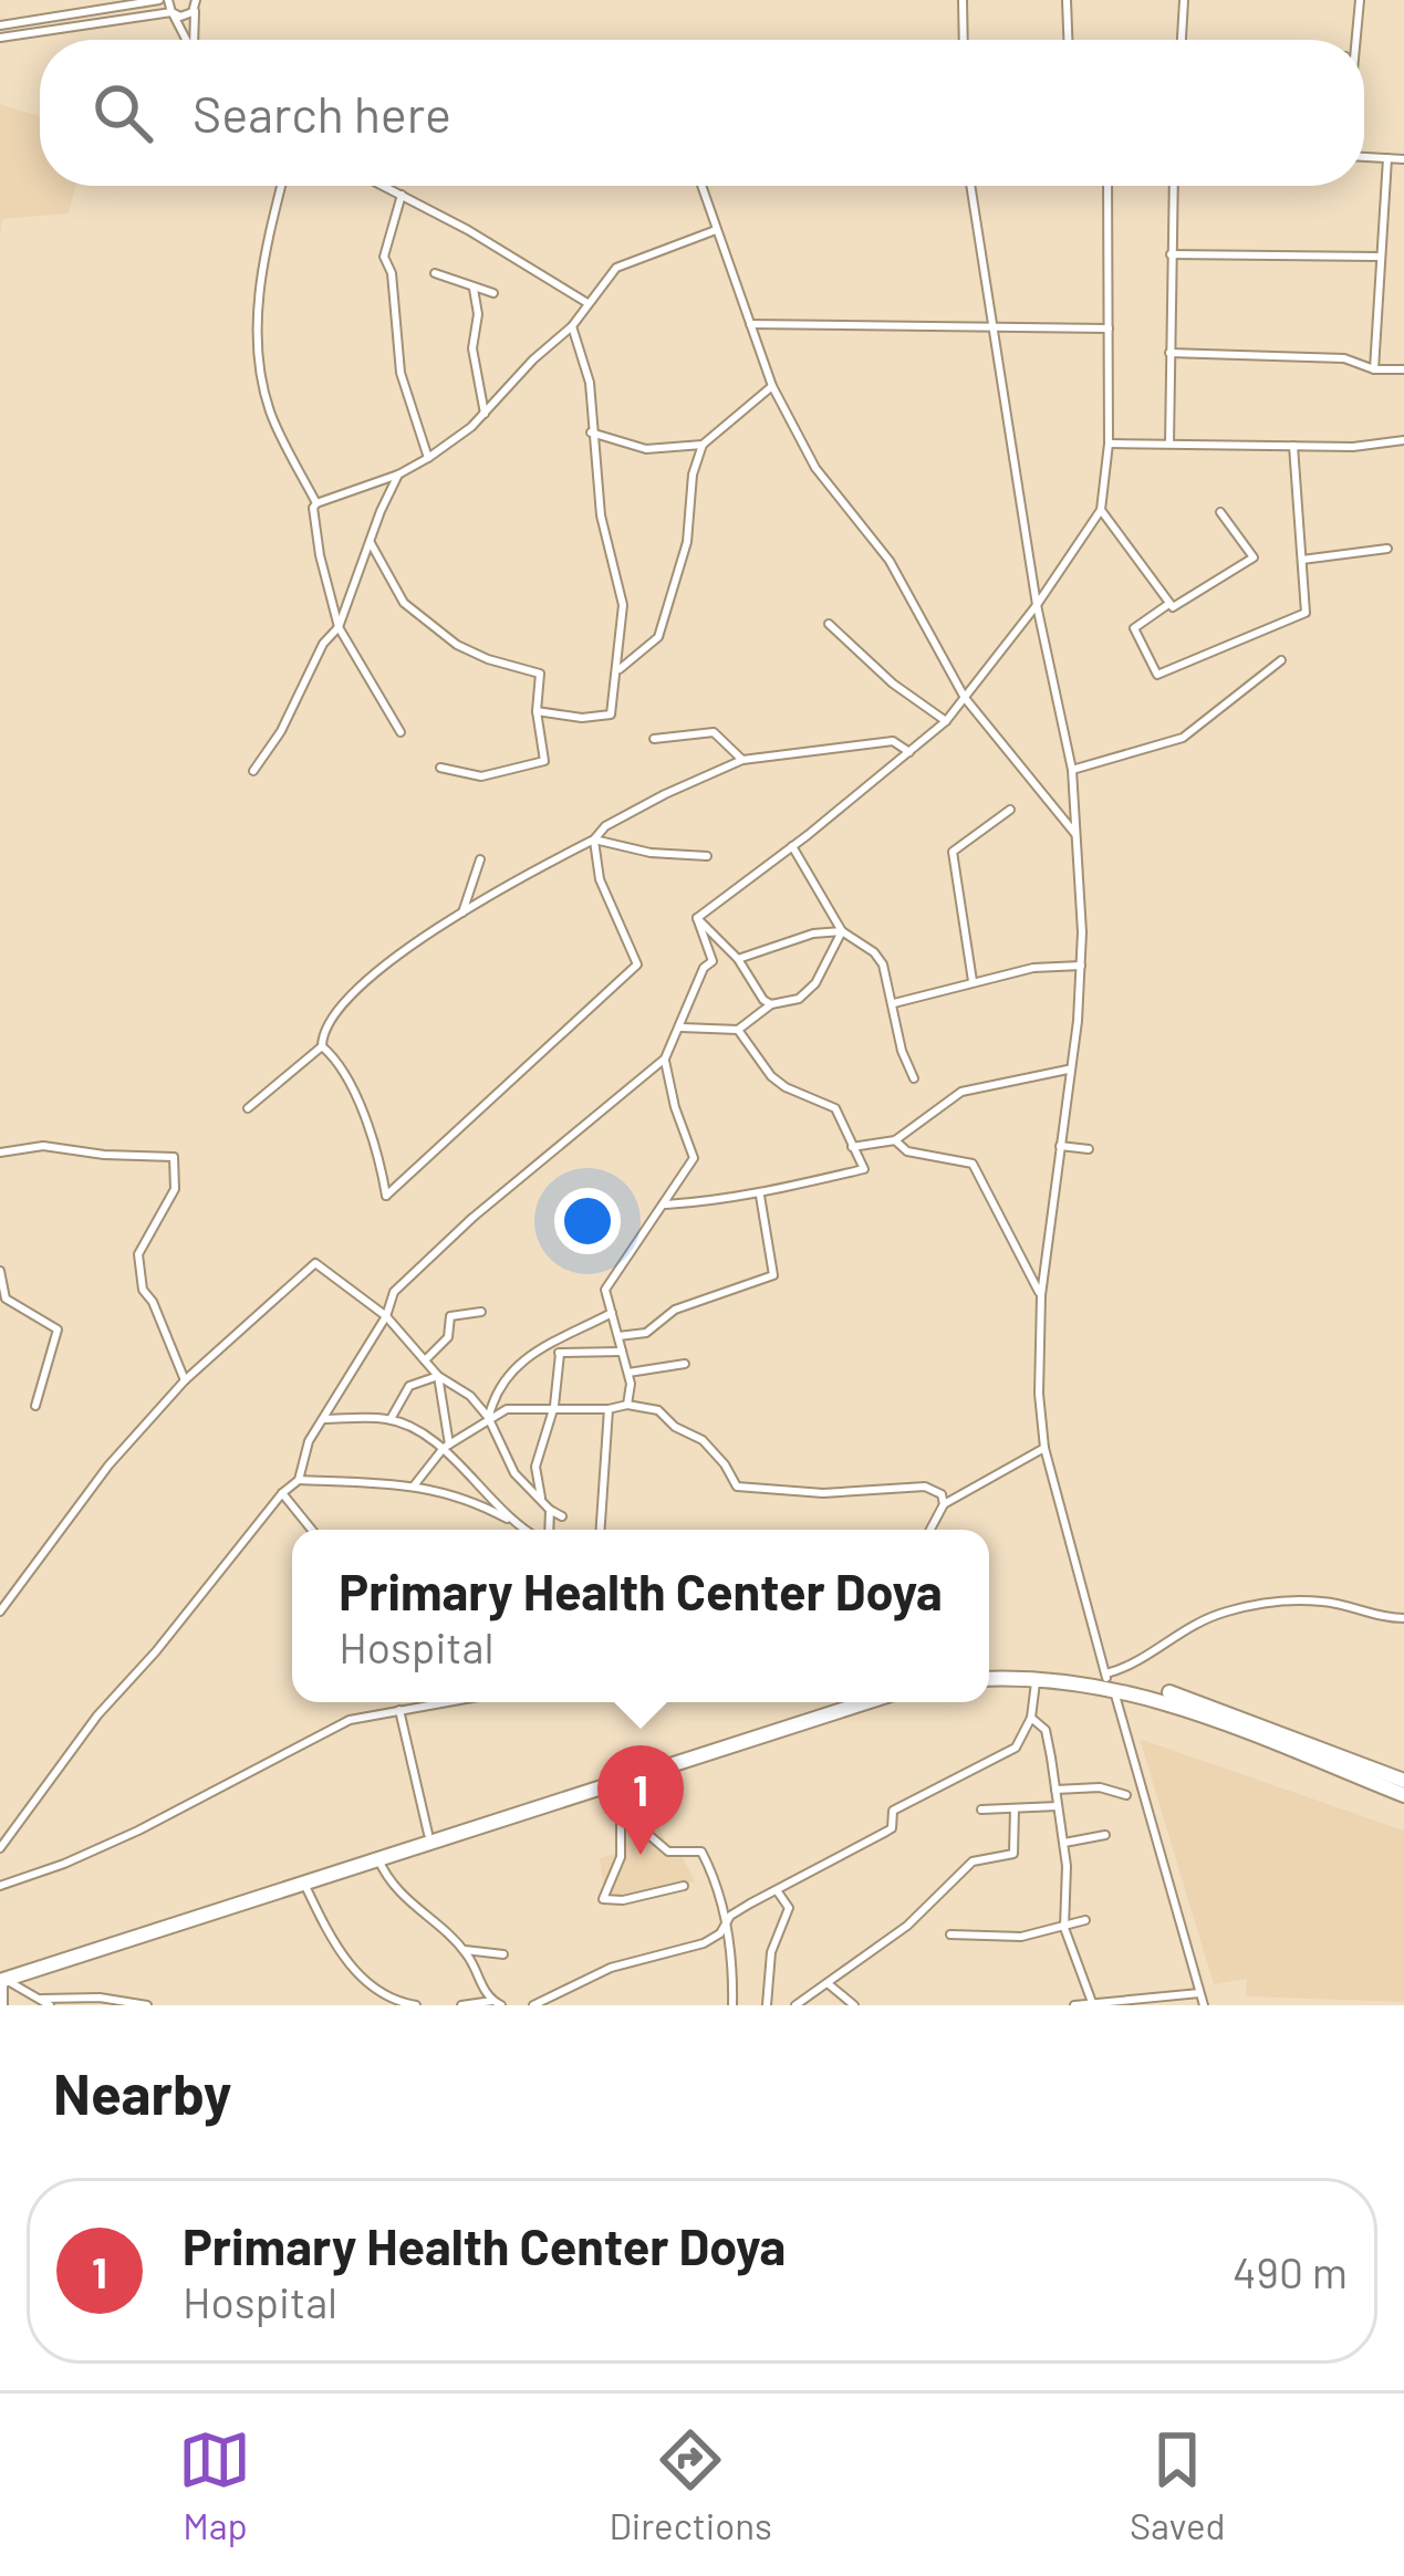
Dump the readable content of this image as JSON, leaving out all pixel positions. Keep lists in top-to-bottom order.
{
  "page": {
    "search": "Search here",
    "popup": ["Primary Health Center Doya", "Hospital"],
    "pins": "1",
    "heading": "Nearby",
    "list": [
      {
        "mark": "1",
        "name": "Primary Health Center Doya",
        "note": "Hospital",
        "value": "490 m"
      }
    ],
    "nav": ["Map", "Directions", "Saved"]
  }
}
